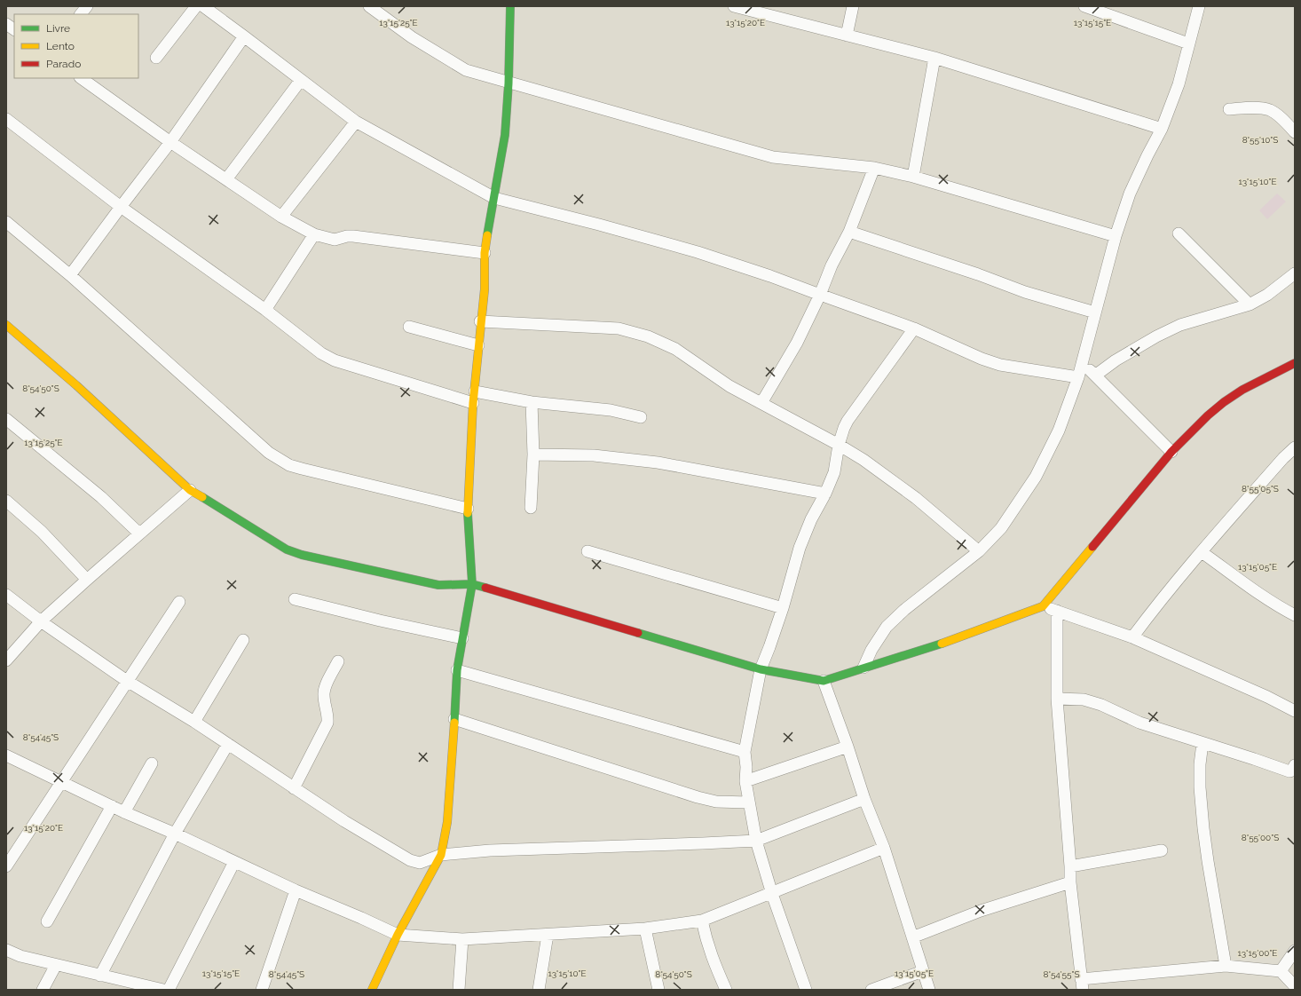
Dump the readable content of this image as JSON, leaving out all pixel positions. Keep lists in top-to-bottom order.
{
  "legend": ["Livre", "Lento", "Parado"],
  "coordinates": [
    "13°15'25\"E",
    "13°15'20\"E",
    "13°15'15\"E",
    "8°55'10\"S",
    "13°15'10\"E",
    "8°54'50\"S",
    "8°55'05\"S",
    "13°15'05\"E",
    "8°54'45\"S",
    "8°55'00\"S",
    "13°15'00\"E",
    "8°54'55\"S"
  ]
}
